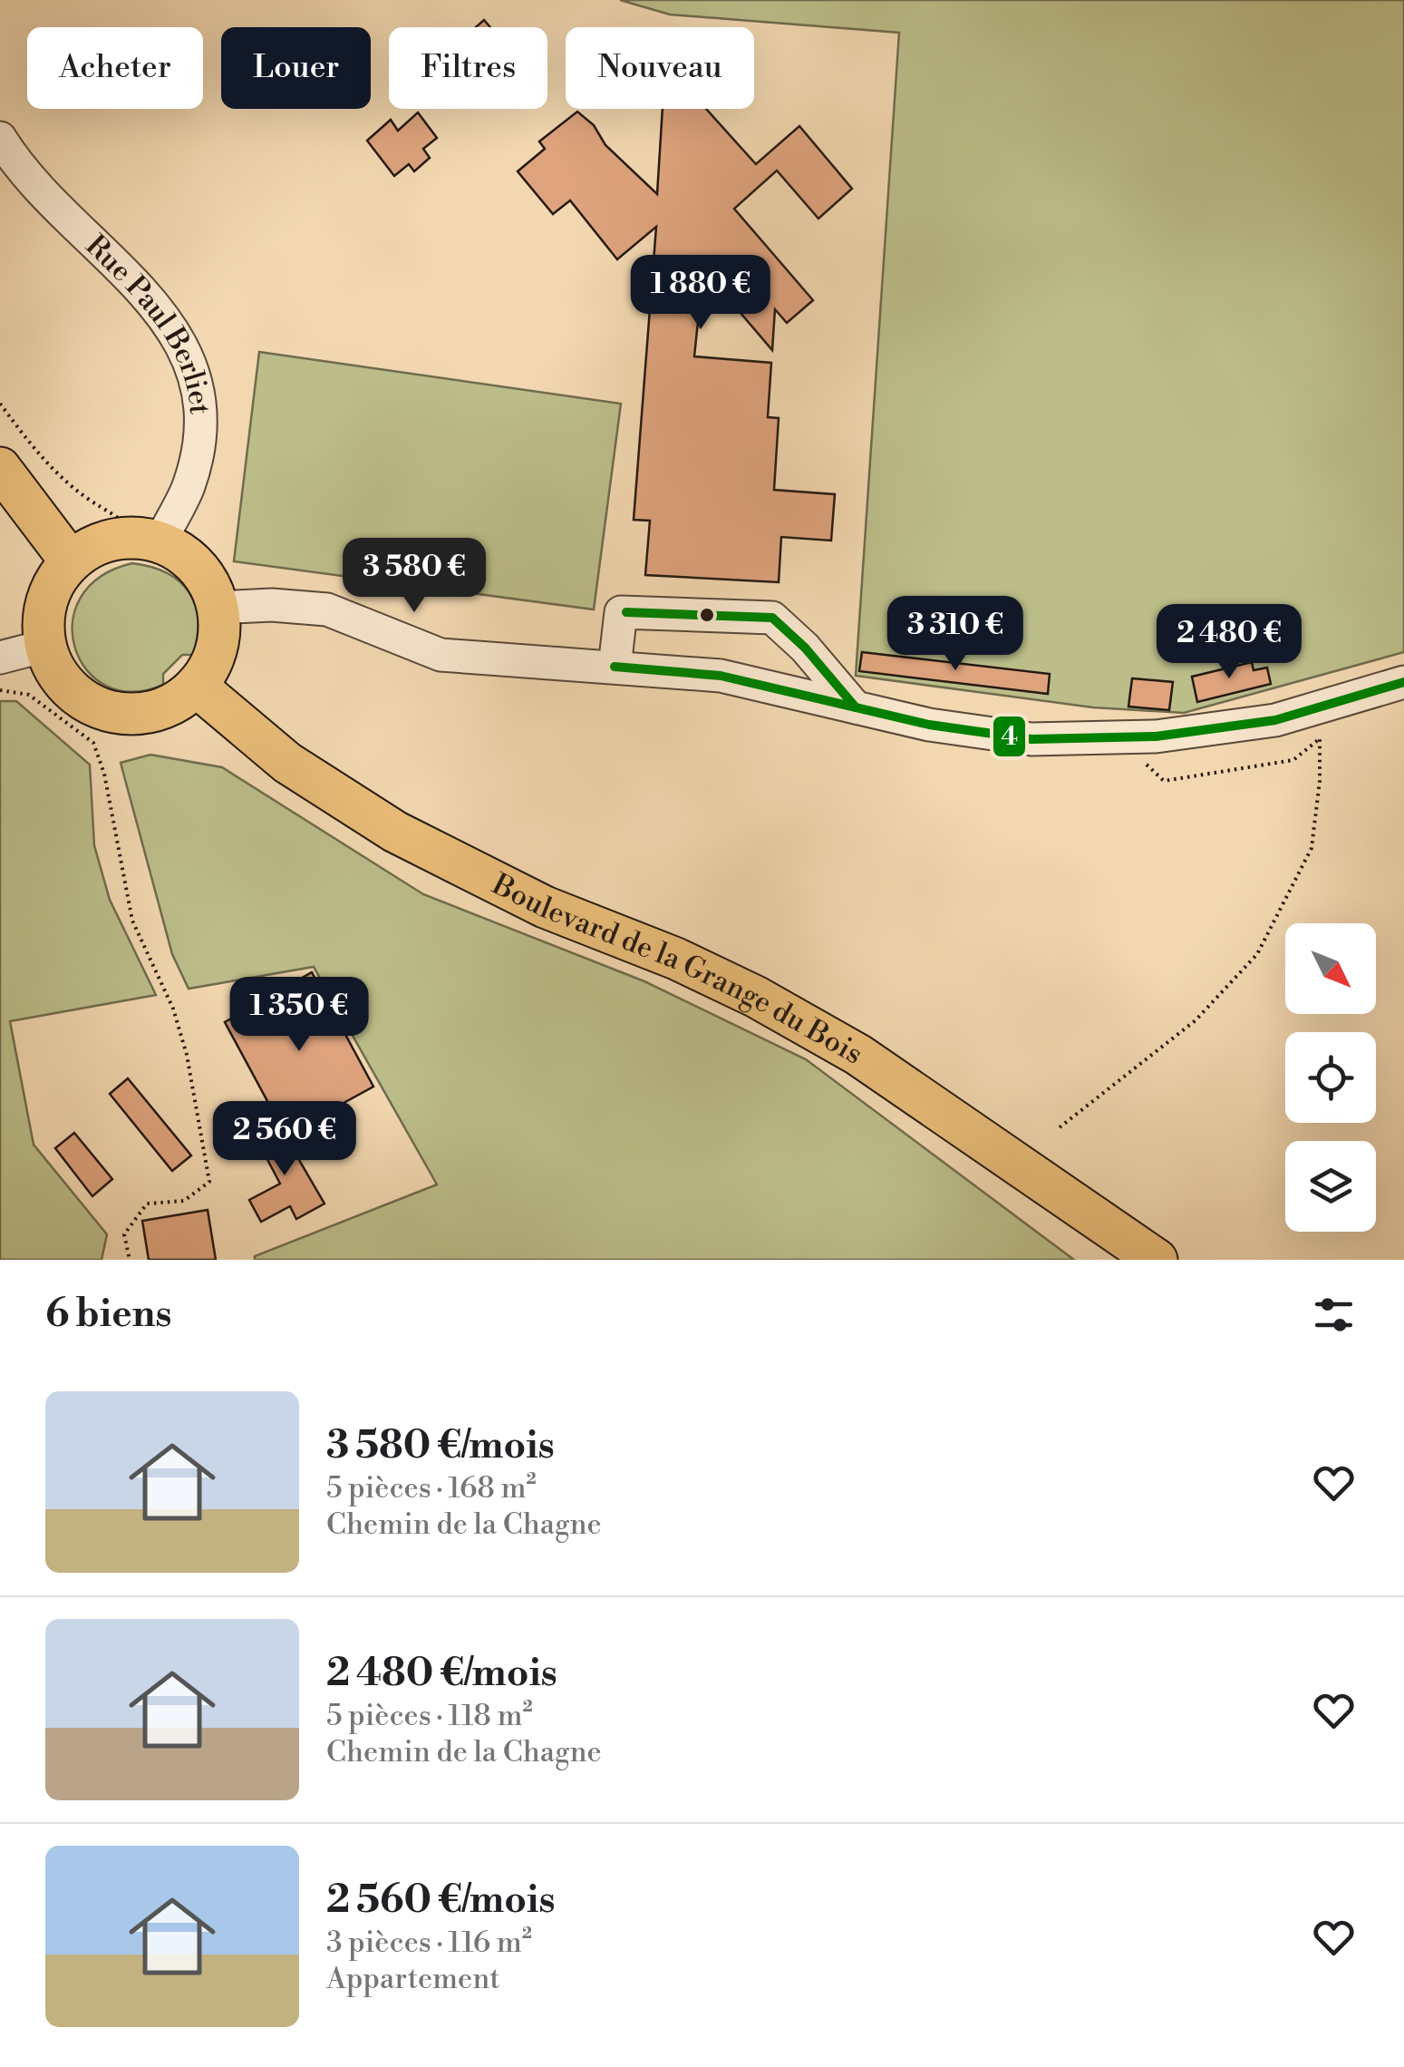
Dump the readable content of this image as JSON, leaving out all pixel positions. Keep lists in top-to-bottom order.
{
  "streets": {
    "main road": ["Boulevard de la Grange du Bois"],
    "street": ["Rue Paul Berliet"]
  },
  "crossings": [
    ["Rue Paul Berliet", "Boulevard de la Grange du Bois"]
  ],
  "lines": ["transit line 4"],
  "north": "bottom right",
  "page": {
    "chip": [
      "Acheter",
      "Louer",
      "Filtres",
      "Nouveau"
    ],
    "price": [
      "1 880 €",
      "3 580 €",
      "3 310 €",
      "2 480 €",
      "1 350 €",
      "2 560 €"
    ],
    "heading": "6 biens",
    "list": [
      {
        "name": "3 580 €/mois",
        "note": "5 pièces · 168 m² · Chemin de la Chagne"
      },
      {
        "name": "2 480 €/mois",
        "note": "5 pièces · 118 m² · Chemin de la Chagne"
      },
      {
        "name": "2 560 €/mois",
        "note": "3 pièces · 116 m² · Appartement"
      }
    ]
  }
}
